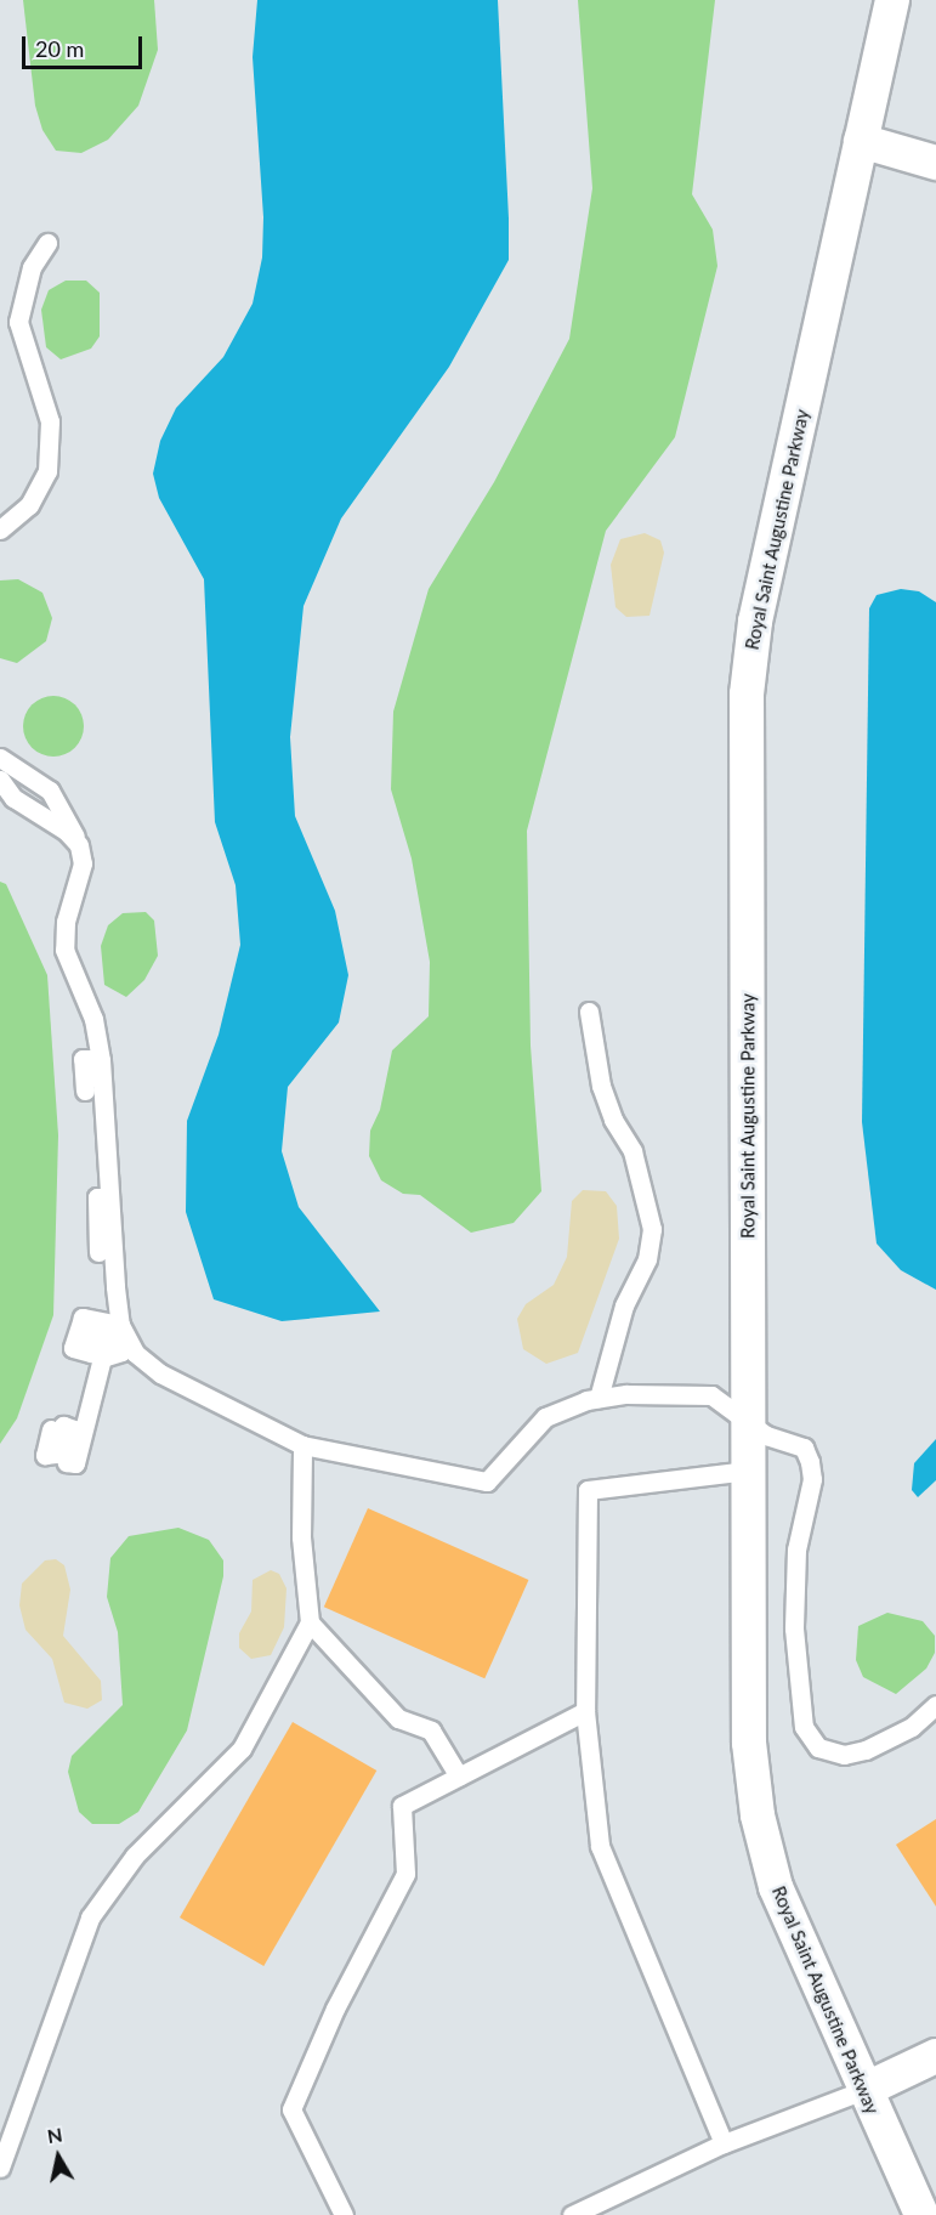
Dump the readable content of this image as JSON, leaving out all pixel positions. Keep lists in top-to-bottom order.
{
  "streets": {
    "street": ["Royal Saint Augustine Parkway"]
  },
  "scale_bar": "20 m",
  "north": "top"
}
